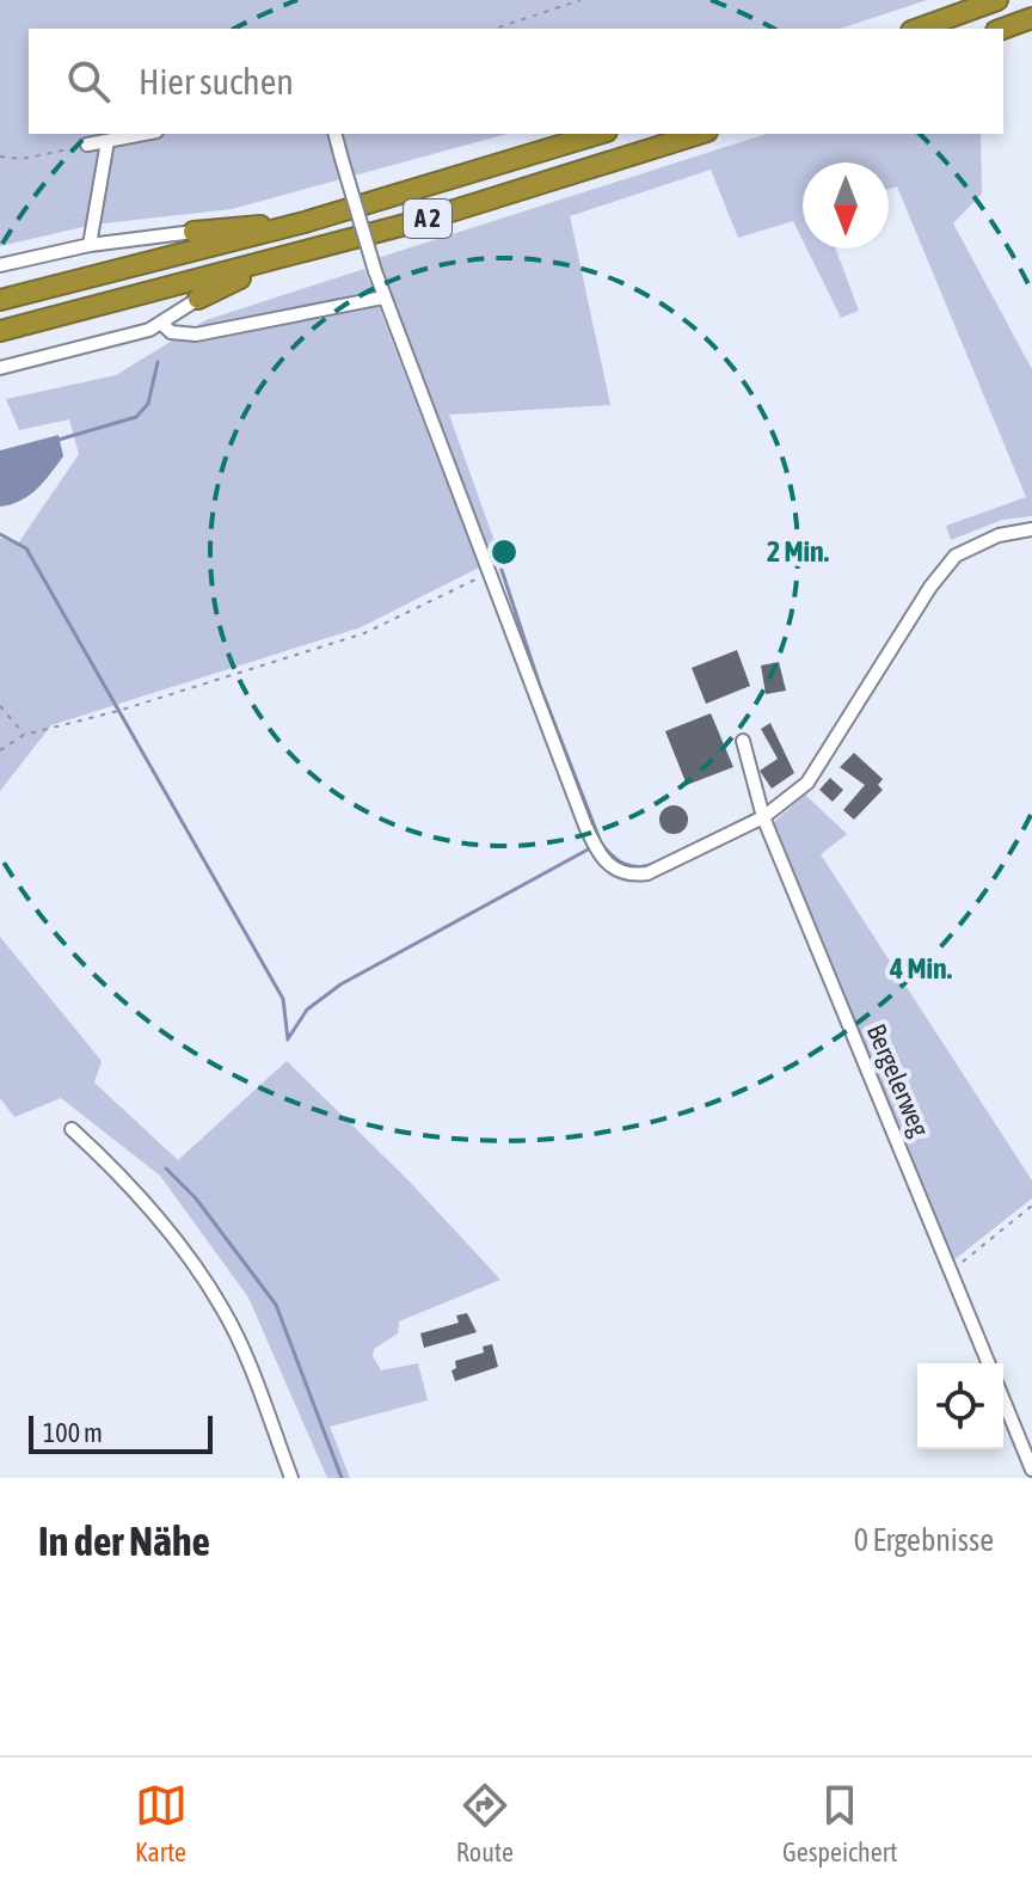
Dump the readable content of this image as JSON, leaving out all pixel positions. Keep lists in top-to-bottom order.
{
  "streets": {
    "highway": ["A 2"],
    "street": ["Bergelerweg"]
  },
  "scale_bar": "100 m",
  "north": "bottom",
  "page": {
    "search": "Hier suchen",
    "scale": "100 m",
    "heading": ["In der Nähe", "0 Ergebnisse"],
    "nav": ["Karte", "Route", "Gespeichert"]
  },
  "rings": ["2 Min.", "4 Min."]
}
